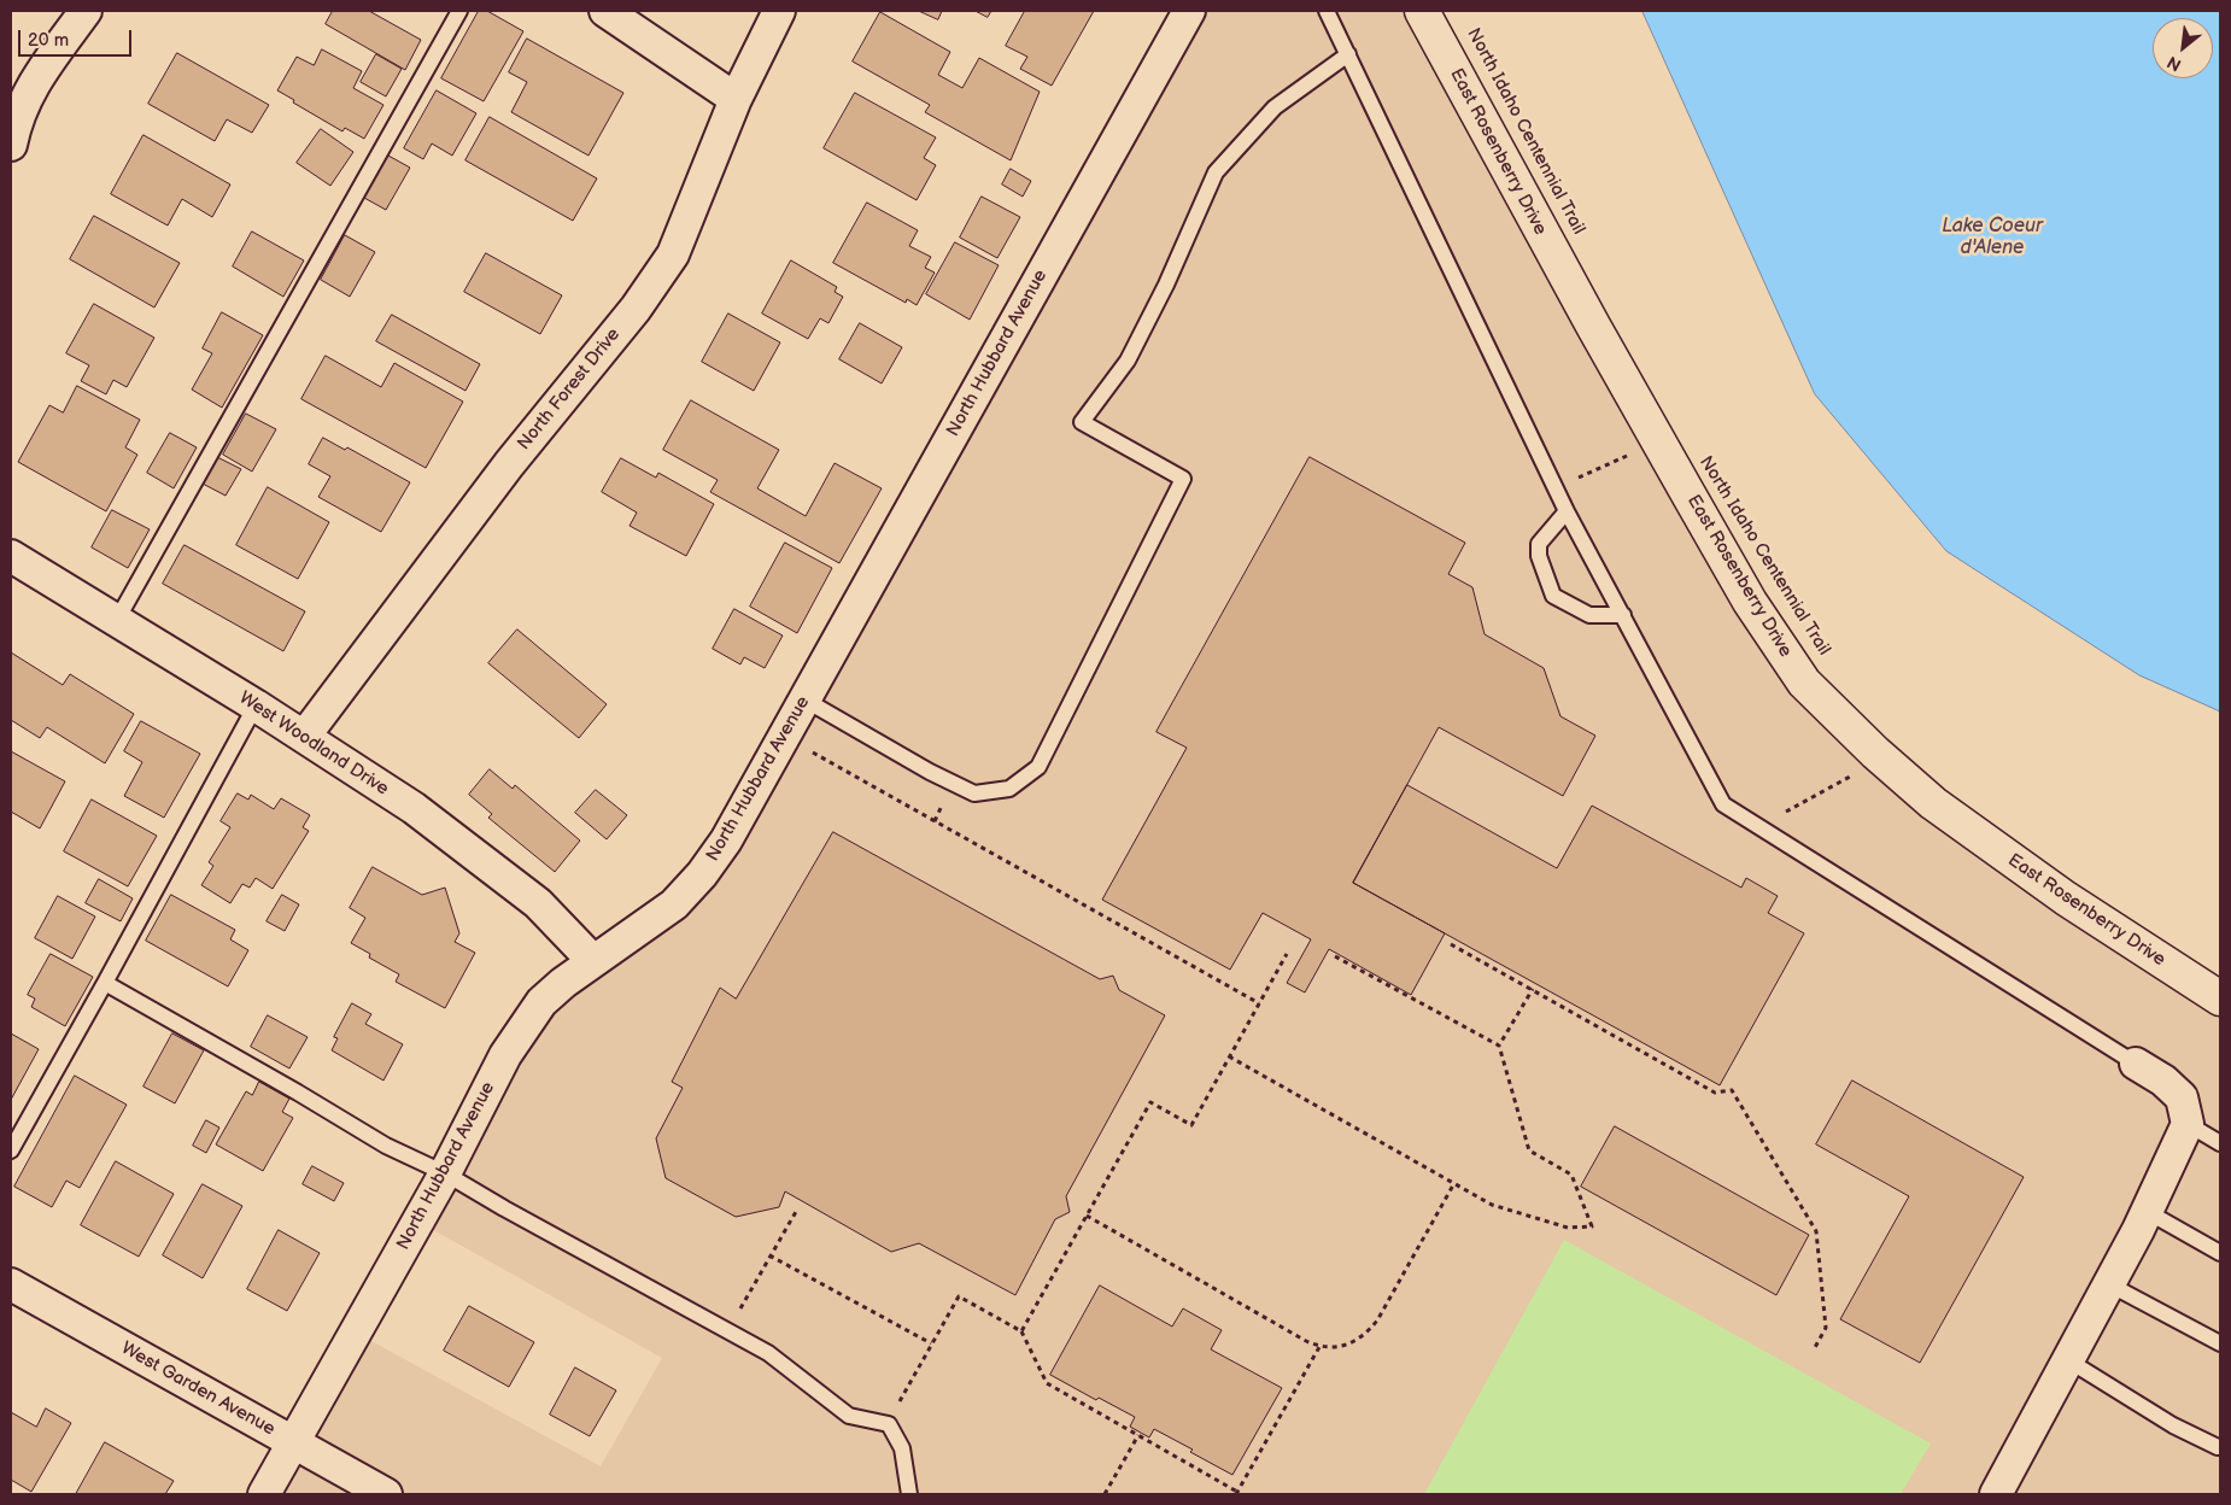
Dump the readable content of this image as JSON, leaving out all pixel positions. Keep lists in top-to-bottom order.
{
  "streets": {
    "street": [
      "East Rosenberry Drive",
      "North Hubbard Avenue",
      "North Forest Drive",
      "West Woodland Drive",
      "West Garden Avenue"
    ]
  },
  "crossings": [
    ["North Hubbard Avenue", "West Woodland Drive"],
    ["North Hubbard Avenue", "West Garden Avenue"],
    ["North Forest Drive", "West Woodland Drive"]
  ],
  "water": ["Lake Coeur d'Alene"],
  "scale_bar": "20 m",
  "north": "bottom left"
}
